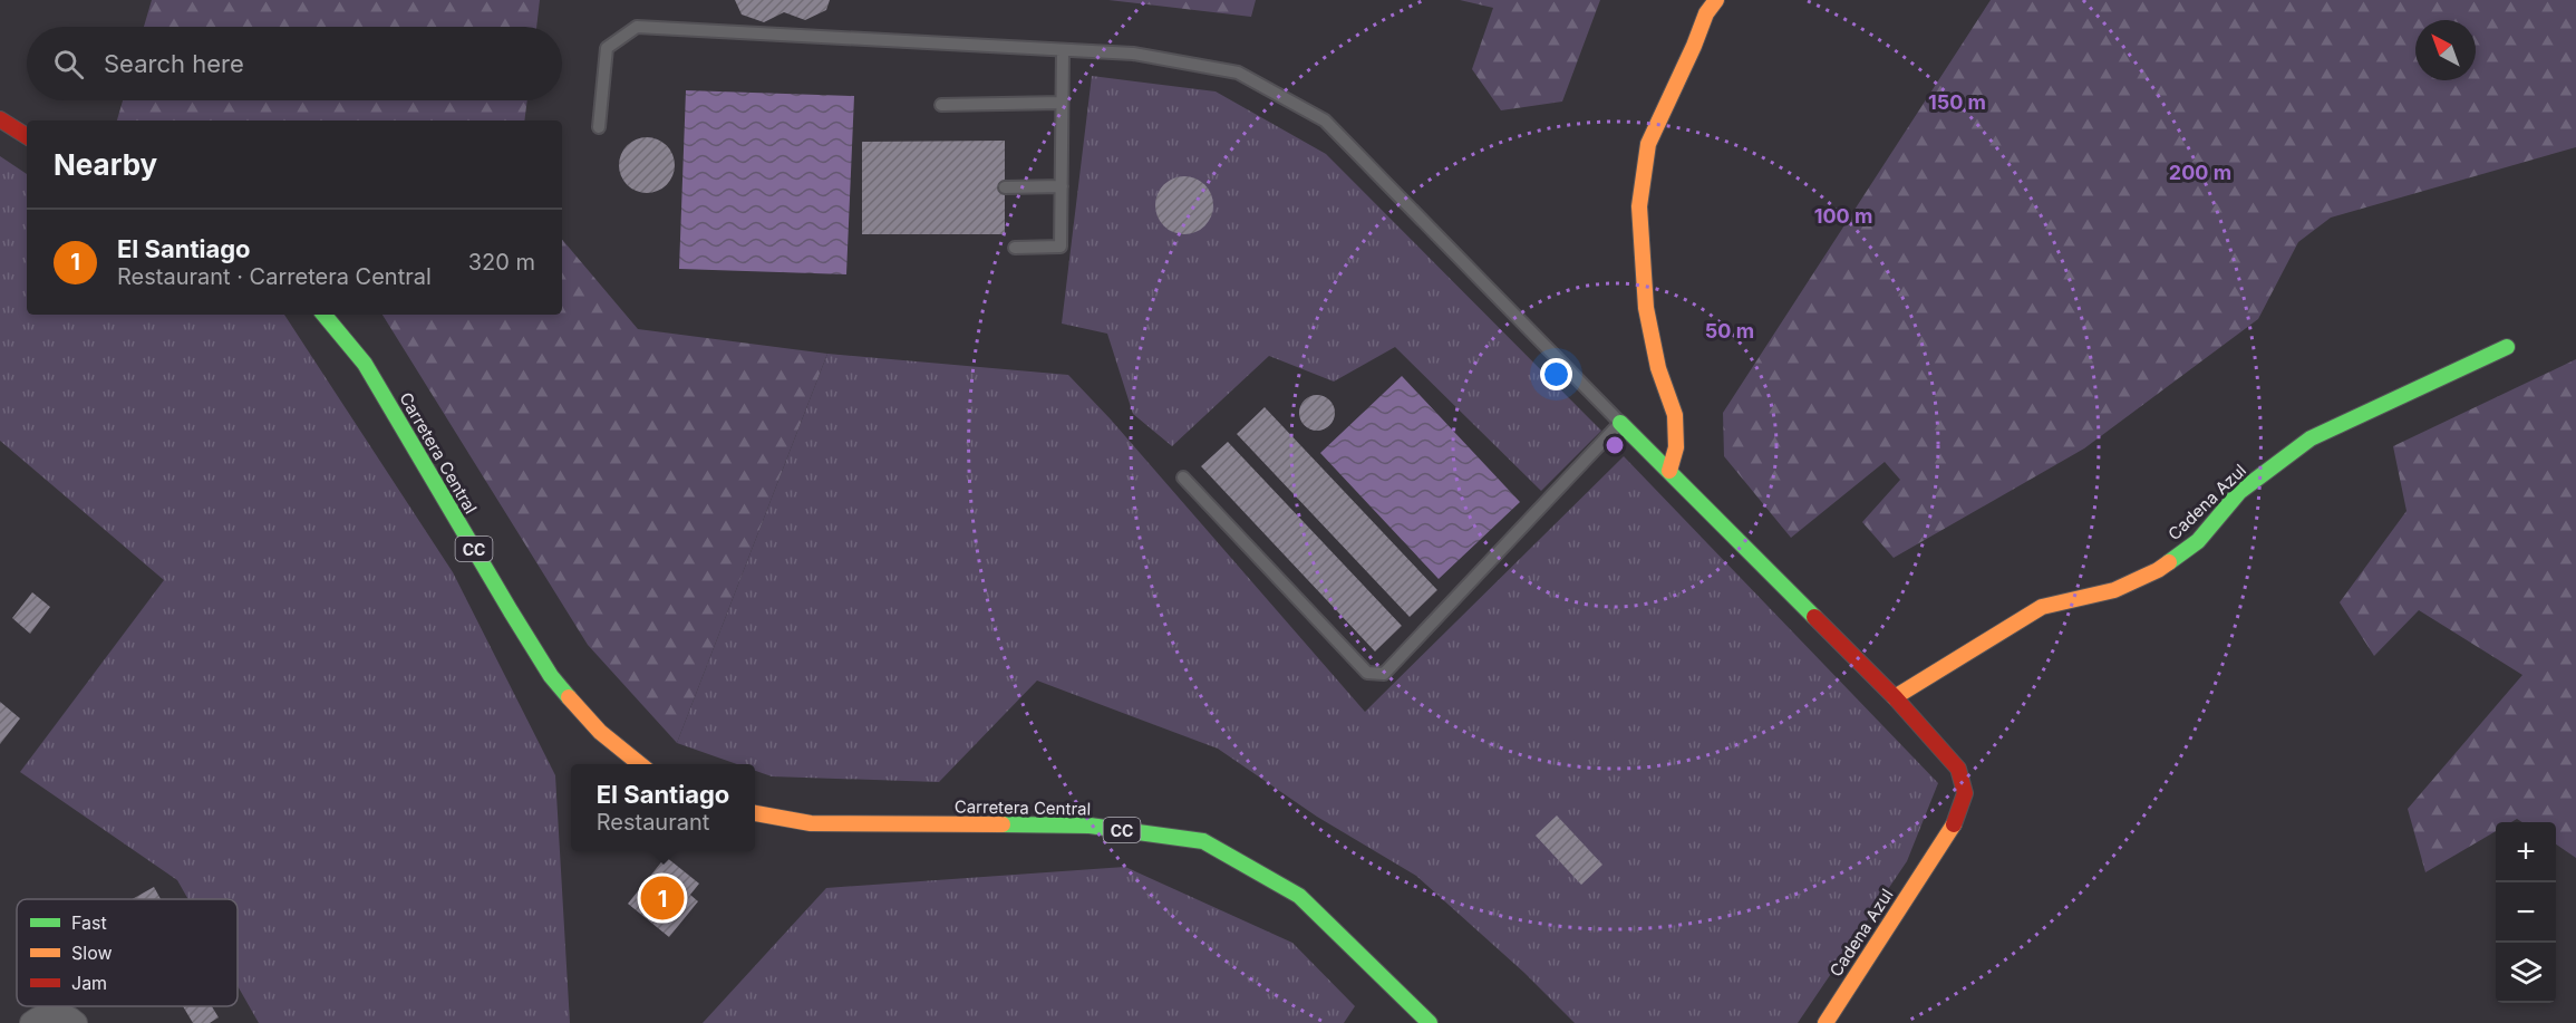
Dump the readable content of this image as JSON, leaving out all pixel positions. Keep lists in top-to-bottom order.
{
  "streets": {
    "street": ["Carretera Central", "Cadena Azul", "CC"]
  },
  "legend": ["Fast", "Slow", "Jam"],
  "north": "top left",
  "page": {
    "search": "Search here",
    "heading": "Nearby",
    "list": [
      {
        "mark": "1",
        "name": "El Santiago",
        "note": "Restaurant · Carretera Central",
        "value": "320 m"
      }
    ],
    "popup": ["El Santiago", "Restaurant"],
    "map_buttons": ["+", "−"],
    "pins": "1"
  },
  "rings": [
    "150 m",
    "200 m",
    "100 m",
    "50 m"
  ]
}
